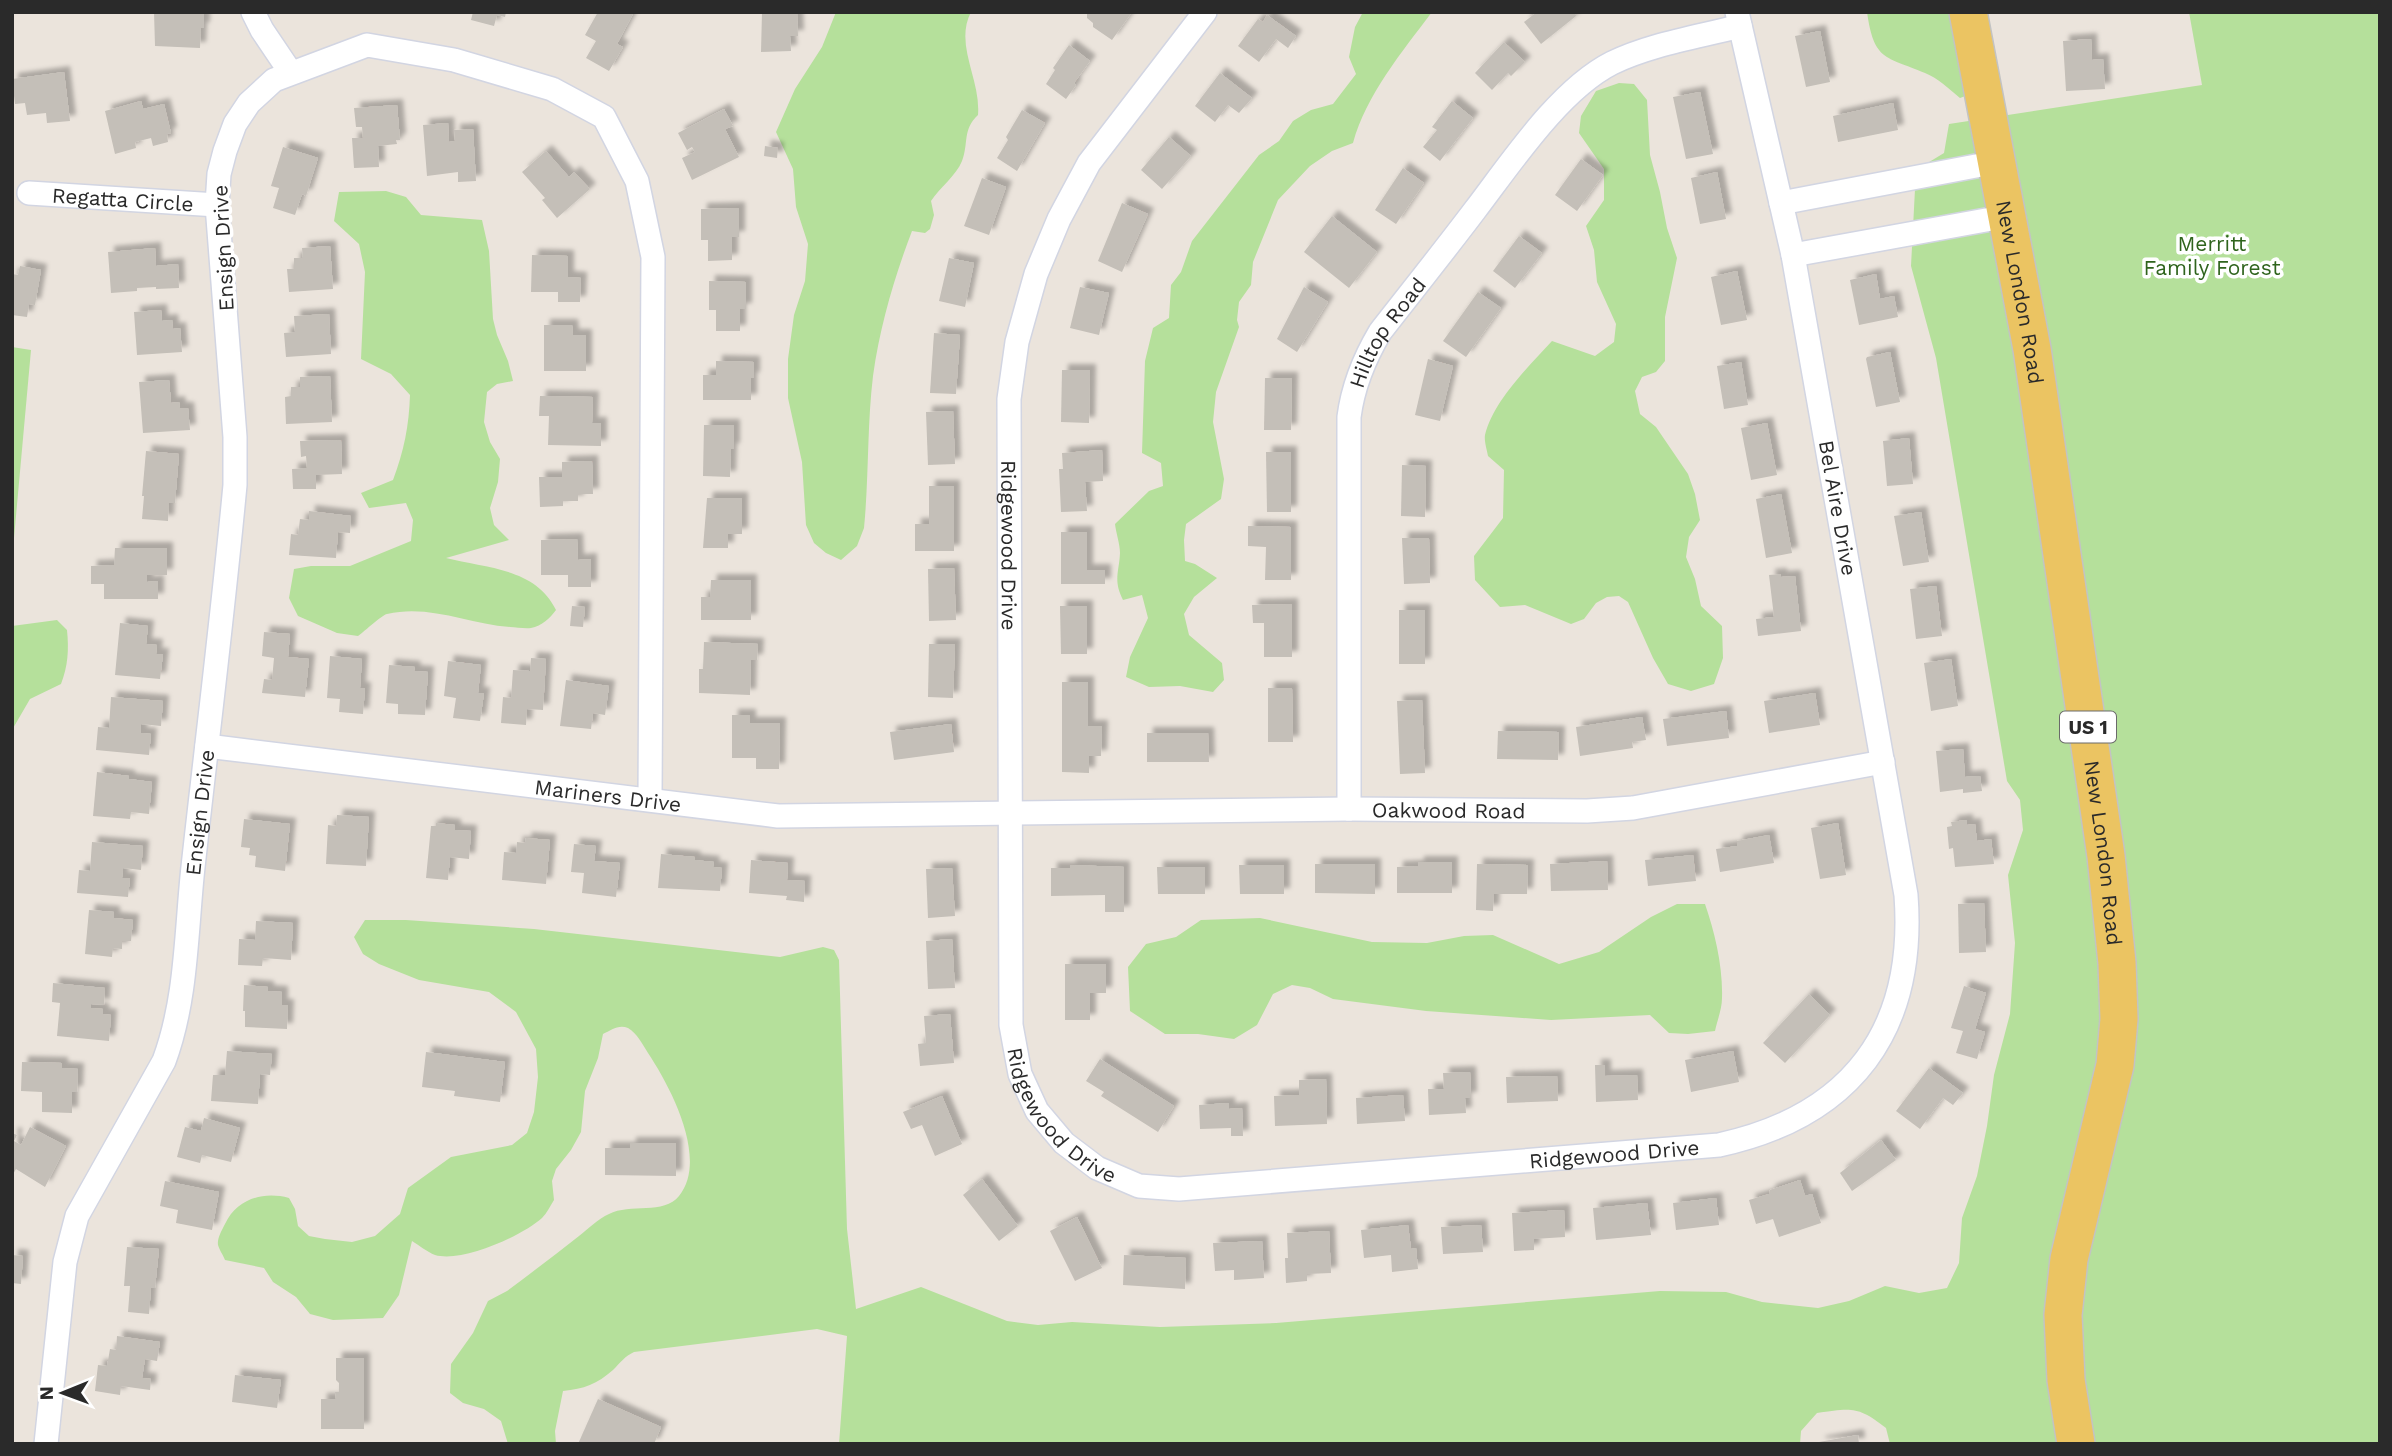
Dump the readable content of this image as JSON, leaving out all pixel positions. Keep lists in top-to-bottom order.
{
  "streets": {
    "main road": ["New London Road", "US 1"],
    "street": [
      "Regatta Circle",
      "Ensign Drive",
      "Hilltop Road",
      "Bel Aire Drive",
      "Ridgewood Drive",
      "Mariners Drive",
      "Oakwood Road"
    ]
  },
  "crossings": [
    ["Regatta Circle", "Ensign Drive"],
    ["Ensign Drive", "Mariners Drive"],
    ["Hilltop Road", "Bel Aire Drive"],
    ["Hilltop Road", "Oakwood Road"],
    ["Bel Aire Drive", "Ridgewood Drive"],
    ["Bel Aire Drive", "Oakwood Road"],
    ["Ridgewood Drive", "Mariners Drive"],
    ["Ridgewood Drive", "Oakwood Road"],
    ["Mariners Drive", "Oakwood Road"]
  ],
  "parks": ["Merritt Family Forest"],
  "north": "left"
}
